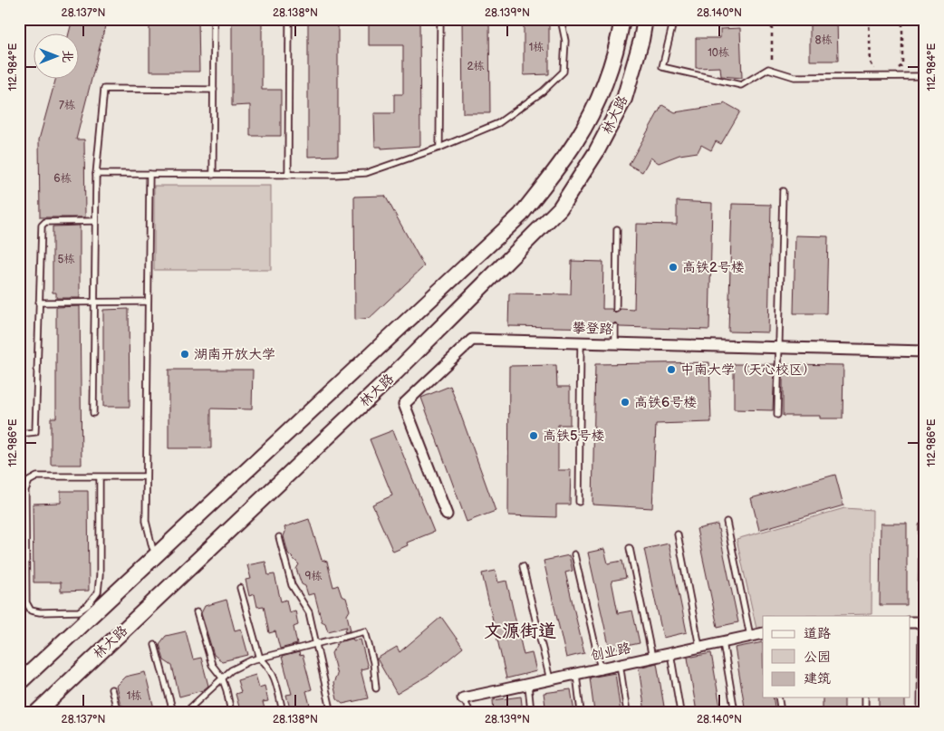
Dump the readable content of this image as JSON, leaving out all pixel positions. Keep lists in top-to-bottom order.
{
  "streets": {
    "main road": ["林大路"],
    "street": ["攀登路", "创业路"]
  },
  "districts": ["文源街道"],
  "places": [
    "高铁2号楼",
    "湖南开放大学",
    "中南大学（天心校区）",
    "高铁6号楼",
    "高铁5号楼"
  ],
  "house_numbers": [
    "8栋",
    "1栋",
    "10栋",
    "2栋",
    "7栋",
    "6栋",
    "5栋",
    "9栋",
    "1栋"
  ],
  "legend": ["道路", "公园", "建筑"],
  "north": "right",
  "coordinates": [
    "28.137°N",
    "28.138°N",
    "28.139°N",
    "28.140°N",
    "112.984°E",
    "112.986°E"
  ]
}
